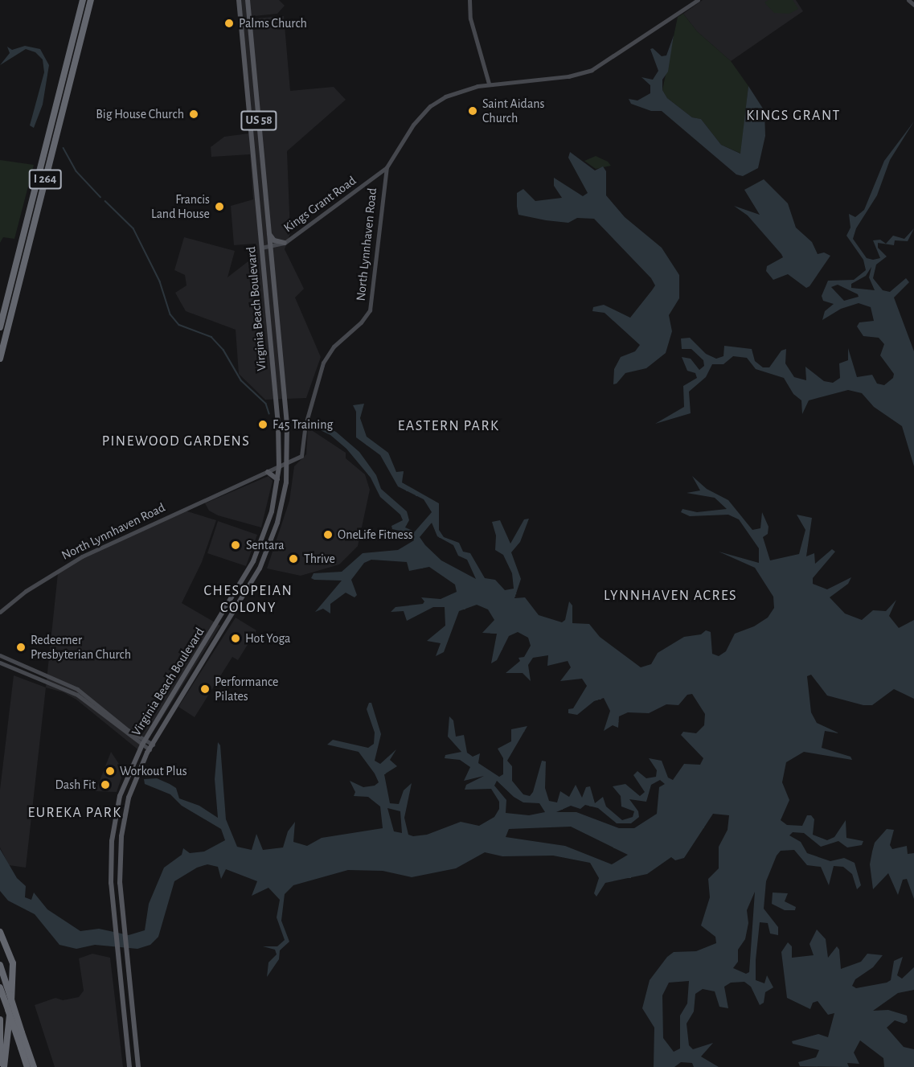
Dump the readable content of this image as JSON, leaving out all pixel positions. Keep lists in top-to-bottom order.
{
  "streets": {
    "highway": ["I 264"],
    "main road": ["US 58", "Virginia Beach Boulevard"],
    "street": ["Kings Grant Road", "North Lynnhaven Road"]
  },
  "crossings": [
    ["Kings Grant Road", "North Lynnhaven Road"],
    ["Kings Grant Road", "Virginia Beach Boulevard"],
    ["North Lynnhaven Road", "Virginia Beach Boulevard"]
  ],
  "districts": [
    "KINGS GRANT",
    "EASTERN PARK",
    "PINEWOOD GARDENS",
    "CHESOPEIAN COLONY",
    "LYNNHAVEN ACRES",
    "EUREKA PARK"
  ],
  "places": [
    "Palms Church",
    "Saint Aidans Church",
    "Big House Church",
    "Francis Land House",
    "F45 Training",
    "OneLife Fitness",
    "Sentara",
    "Thrive",
    "Hot Yoga",
    "Redeemer Presbyterian Church",
    "Performance Pilates",
    "Workout Plus",
    "Dash Fit"
  ]
}
